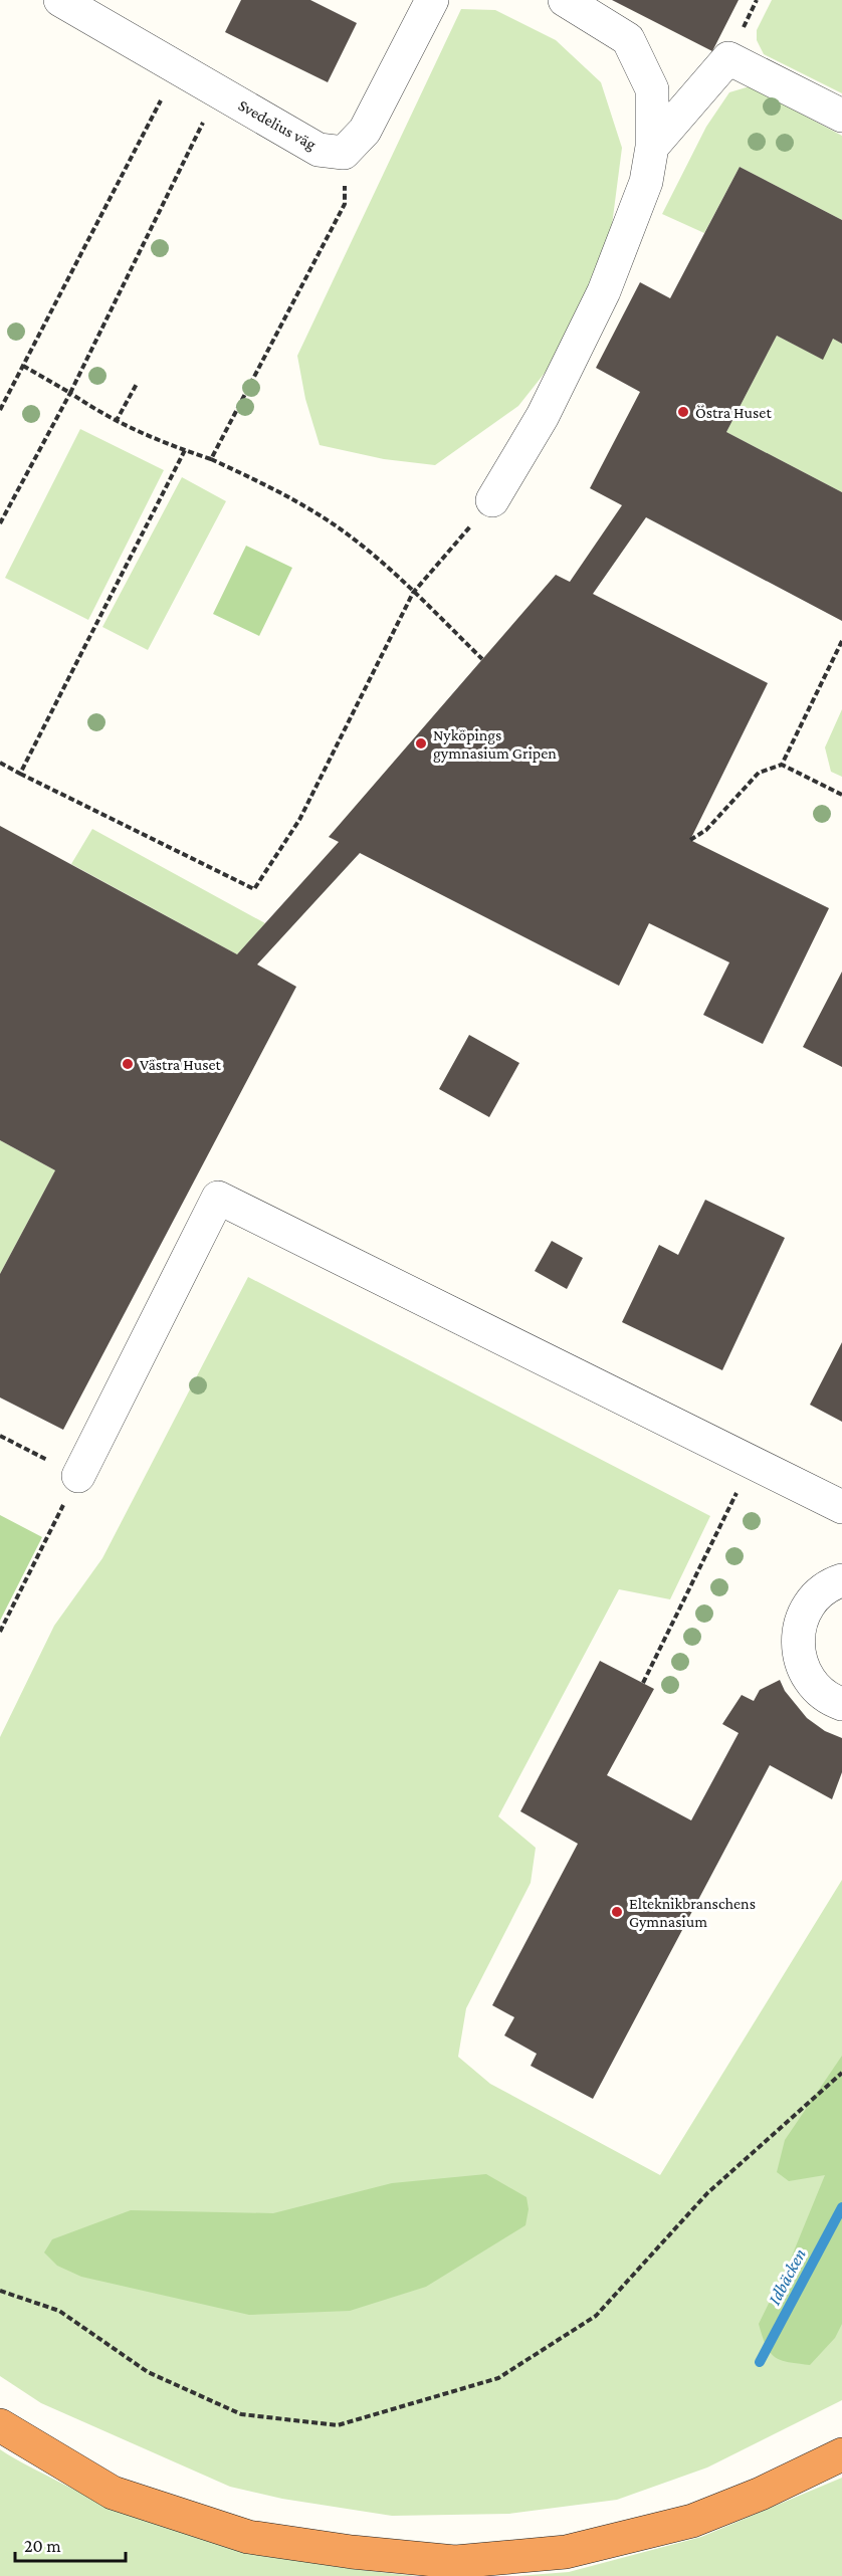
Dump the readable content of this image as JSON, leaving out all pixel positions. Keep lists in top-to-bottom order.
{
  "streets": {
    "street": ["Svedelius väg"]
  },
  "water": ["Idbäcken"],
  "places": [
    "Östra Huset",
    "Nyköpings gymnasium Gripen",
    "Västra Huset",
    "Elteknikbranschens Gymnasium"
  ],
  "scale_bar": "20 m"
}
